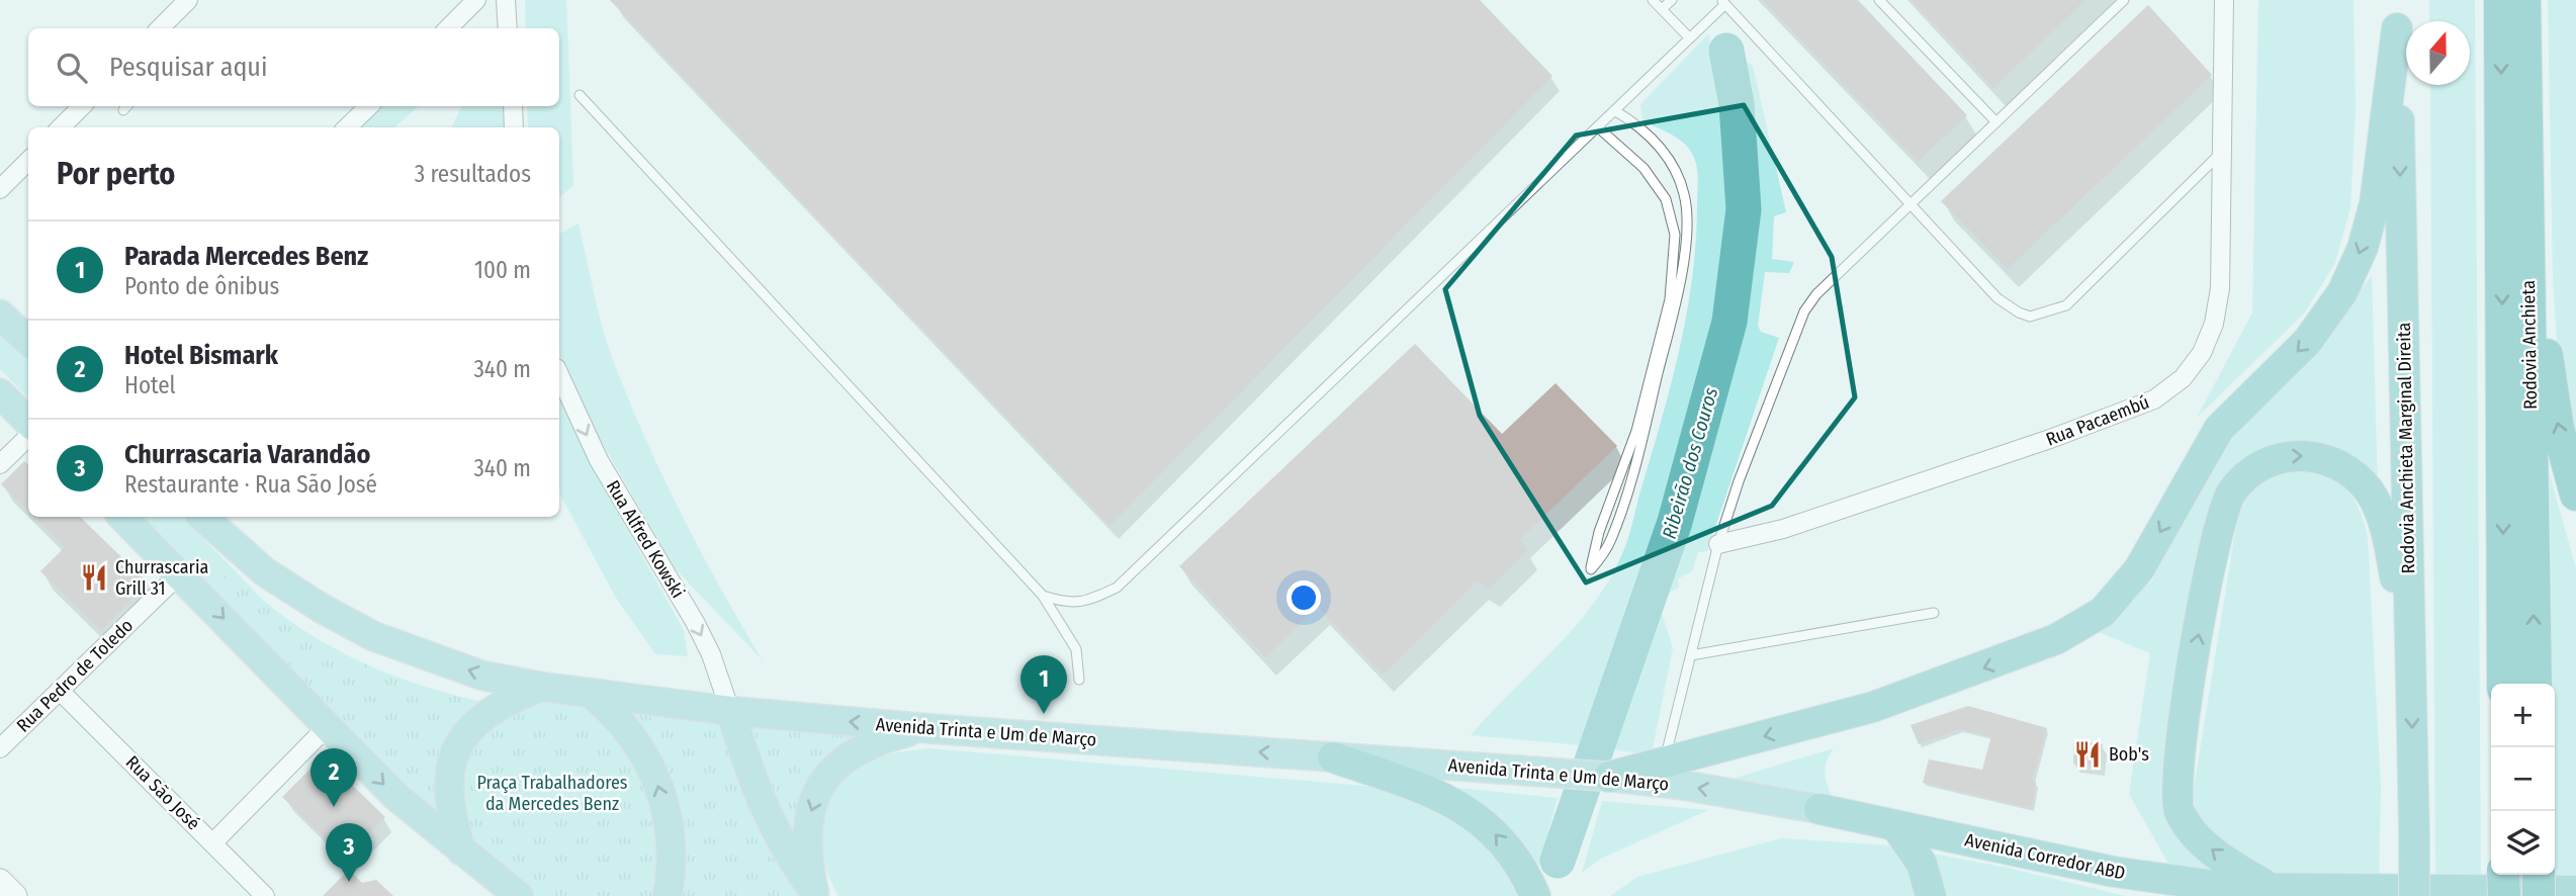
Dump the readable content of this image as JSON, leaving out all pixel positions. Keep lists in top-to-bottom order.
{
  "streets": {
    "highway": ["Rodovia Anchieta", "Rodovia Anchieta Marginal Direita", "Avenida Corredor ABD"],
    "main road": ["Avenida Trinta e Um de Março"],
    "street": [
      "Rua Pacaembú",
      "Rua Alfred Kowski",
      "Rua Pedro de Toledo",
      "Rua São José"
    ]
  },
  "crossings": [
    ["Rua Alfred Kowski", "Avenida Trinta e Um de Março"],
    ["Rua Pedro de Toledo", "Rua São José"],
    ["Avenida Trinta e Um de Março", "Avenida Corredor ABD"]
  ],
  "one_way": ["Rua Alfred Kowski", "Avenida Trinta e Um de Março"],
  "water": ["Ribeirão dos Couros"],
  "parks": ["Praça Trabalhadores da Mercedes Benz"],
  "places": {
    "restaurant": ["Churrascaria Grill 31", "Bob's"]
  },
  "north": "top",
  "page": {
    "search": "Pesquisar aqui",
    "heading": ["Por perto", "3 resultados"],
    "list": [
      {
        "mark": "1",
        "name": "Parada Mercedes Benz",
        "note": "Ponto de ônibus",
        "value": "100 m"
      },
      {
        "mark": "2",
        "name": "Hotel Bismark",
        "note": "Hotel",
        "value": "340 m"
      },
      {
        "mark": "3",
        "name": "Churrascaria Varandão",
        "note": "Restaurante · Rua São José",
        "value": "340 m"
      }
    ],
    "pins": ["1", "2", "3"],
    "map_buttons": ["+", "−"]
  }
}
